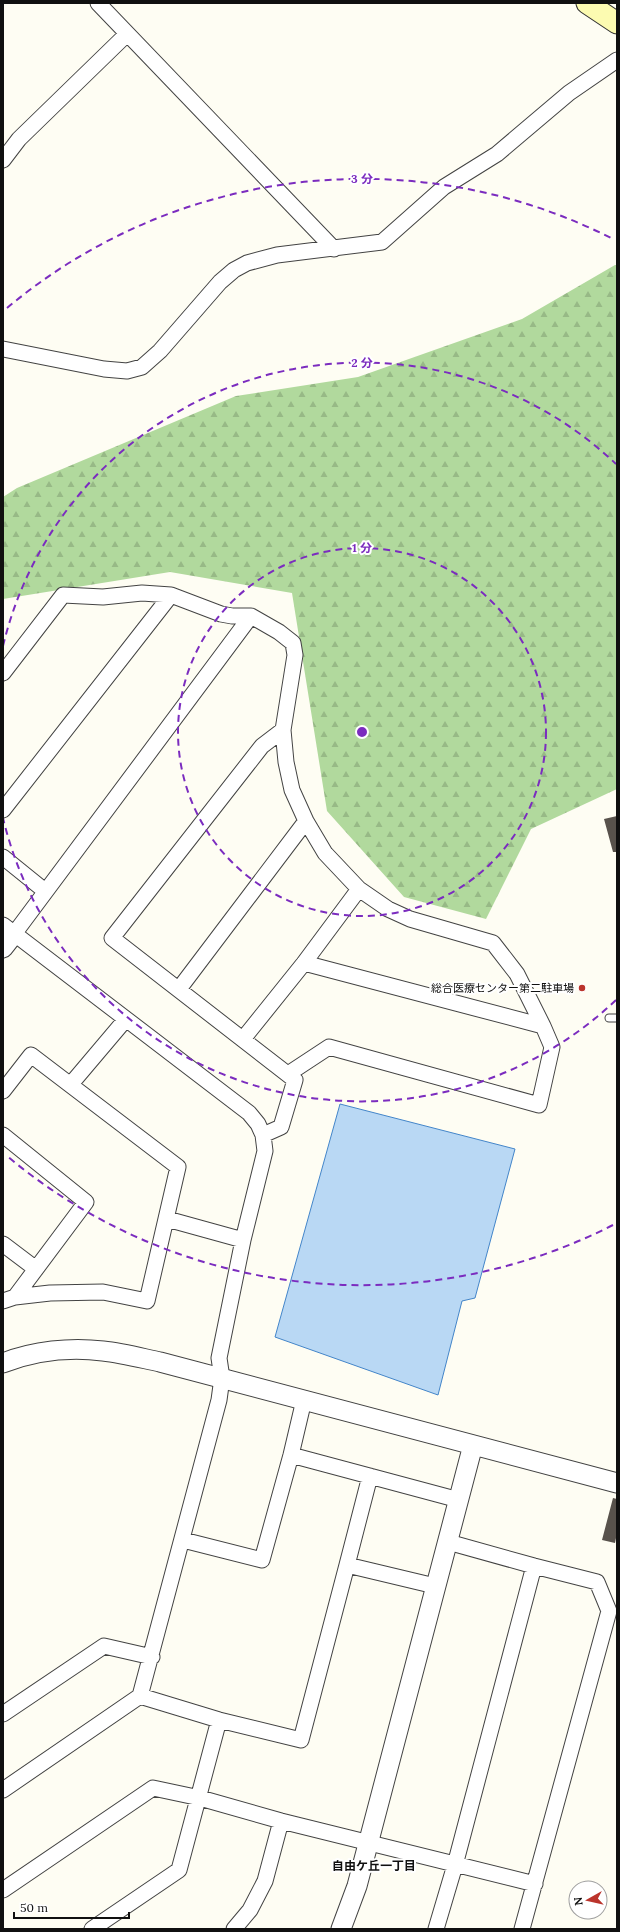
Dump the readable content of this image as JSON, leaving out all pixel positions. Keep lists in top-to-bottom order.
{
  "districts": ["自由ケ丘一丁目"],
  "places": ["総合医療センター第二駐車場"],
  "scale_bar": "50 m",
  "north": "left",
  "rings": ["3 分", "2 分", "1 分"]
}
